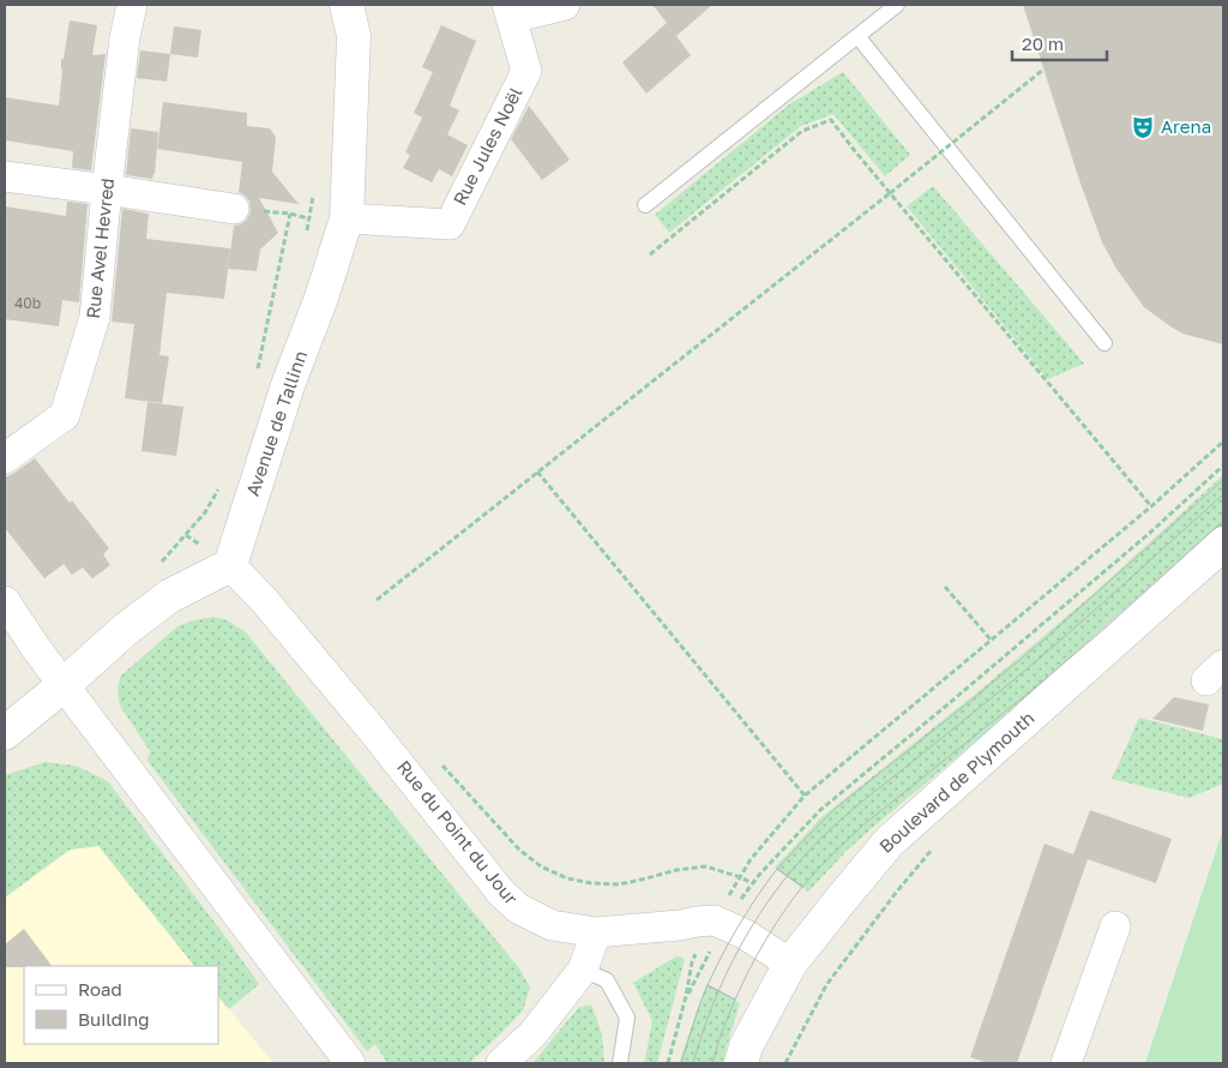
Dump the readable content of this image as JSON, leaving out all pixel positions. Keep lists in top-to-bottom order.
{
  "streets": {
    "street": [
      "Rue Jules Noël",
      "Rue Avel Hevred",
      "Avenue de Tallinn",
      "Boulevard de Plymouth",
      "Rue du Point du Jour"
    ]
  },
  "crossings": [
    ["Rue Jules Noël", "Avenue de Tallinn"],
    ["Avenue de Tallinn", "Rue du Point du Jour"]
  ],
  "places": {
    "theatre": ["Arena"]
  },
  "house_numbers": ["40b"],
  "legend": ["Road", "Building"],
  "scale_bar": "20 m"
}
